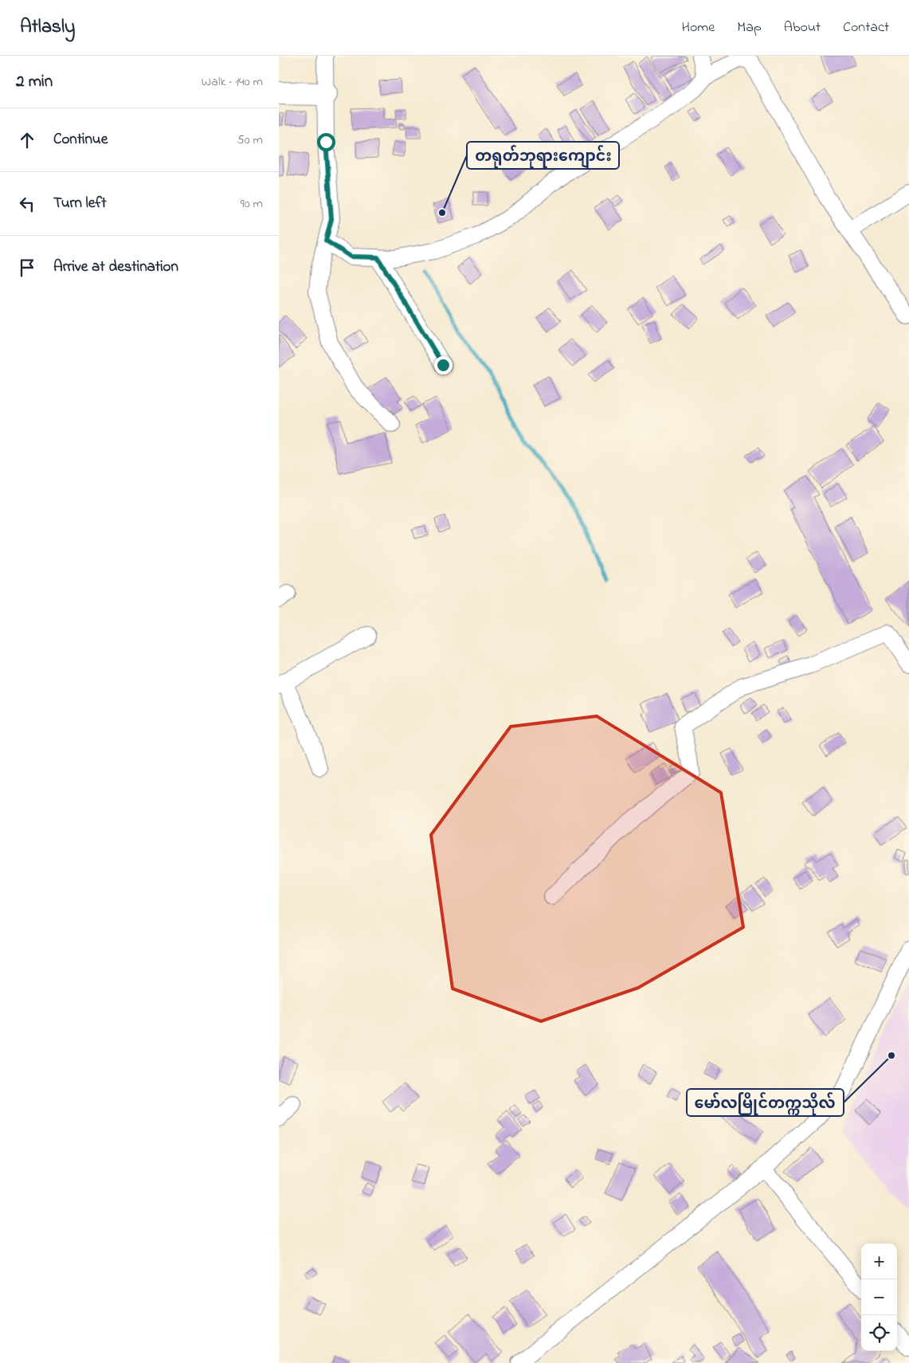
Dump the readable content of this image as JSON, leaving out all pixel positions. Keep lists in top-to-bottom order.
{
  "places": ["တရုတ်ဘုရားကျောင်း", "မော်လမြိုင်တက္ကသိုလ်"],
  "page": {
    "header": "Atlasly",
    "nav": [
      "Home",
      "Map",
      "About",
      "Contact"
    ],
    "heading": ["2 min", "Walk · 140 m"],
    "list": [
      ["Continue", "50 m"],
      ["Turn left", "90 m"],
      "Arrive at destination"
    ],
    "map_buttons": ["+", "−"]
  }
}
